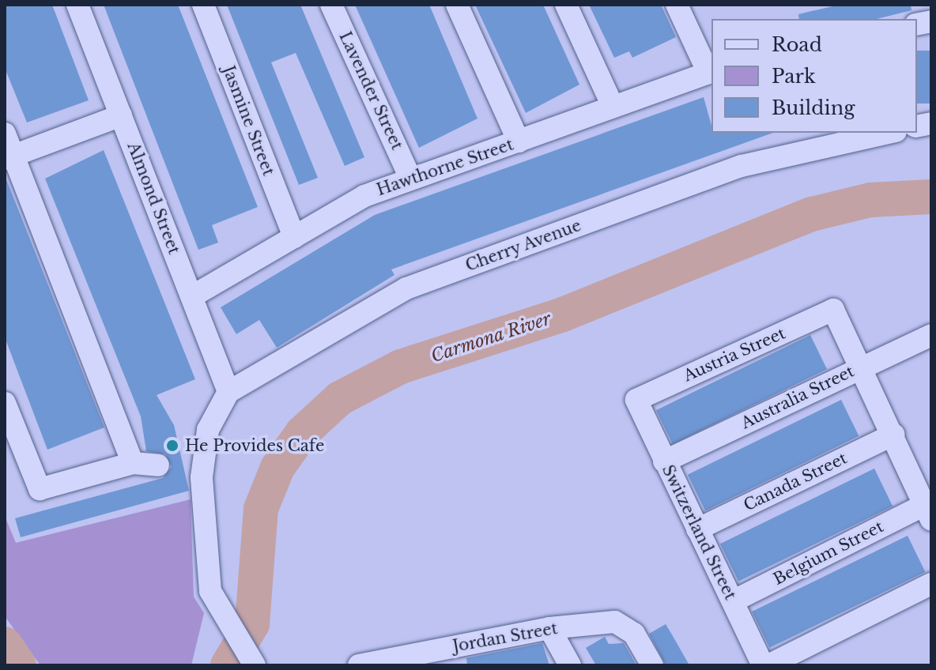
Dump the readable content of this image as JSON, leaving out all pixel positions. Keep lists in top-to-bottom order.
{
  "streets": {
    "street": [
      "Lavender Street",
      "Jasmine Street",
      "Hawthorne Street",
      "Almond Street",
      "Cherry Avenue",
      "Austria Street",
      "Australia Street",
      "Canada Street",
      "Switzerland Street",
      "Belgium Street",
      "Jordan Street"
    ]
  },
  "crossings": [
    ["Lavender Street", "Hawthorne Street"],
    ["Jasmine Street", "Hawthorne Street"],
    ["Hawthorne Street", "Almond Street"],
    ["Almond Street", "Cherry Avenue"],
    ["Austria Street", "Australia Street"],
    ["Austria Street", "Switzerland Street"],
    ["Australia Street", "Switzerland Street"],
    ["Canada Street", "Switzerland Street"],
    ["Switzerland Street", "Belgium Street"]
  ],
  "water": ["Carmona River"],
  "places": ["He Provides Cafe"],
  "legend": ["Road", "Park", "Building"]
}
